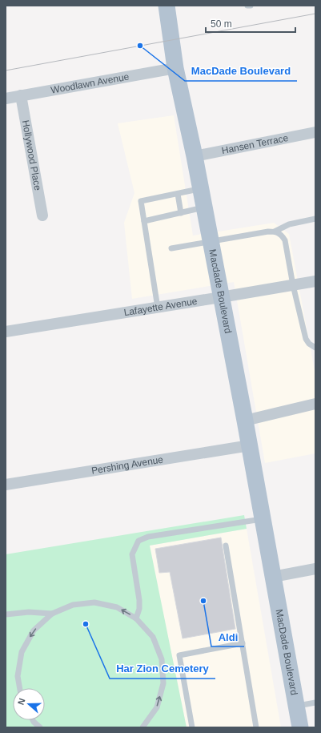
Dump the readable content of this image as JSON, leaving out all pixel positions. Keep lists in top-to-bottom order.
{
  "streets": {
    "main road": ["Macdade Boulevard", "MacDade Boulevard"],
    "street": [
      "Woodlawn Avenue",
      "Hansen Terrace",
      "Hollywood Place",
      "Lafayette Avenue",
      "Pershing Avenue"
    ]
  },
  "crossings": [
    ["Woodlawn Avenue", "Hollywood Place"],
    ["Woodlawn Avenue", "Macdade Boulevard"],
    ["Hansen Terrace", "Macdade Boulevard"],
    ["Macdade Boulevard", "Lafayette Avenue"],
    ["Macdade Boulevard", "Pershing Avenue"],
    ["Macdade Boulevard", "MacDade Boulevard"]
  ],
  "places": ["MacDade Boulevard", "Aldi", "Har Zion Cemetery"],
  "scale_bar": "50 m",
  "north": "left"
}
